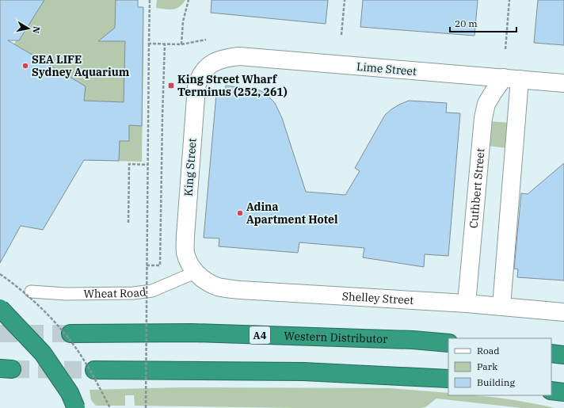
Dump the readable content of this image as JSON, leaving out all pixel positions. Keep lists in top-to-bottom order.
{
  "streets": {
    "highway": ["A4", "Western Distributor"],
    "street": [
      "Lime Street",
      "King Street",
      "Cuthbert Street",
      "Shelley Street"
    ],
    "lane": ["Wheat Road"]
  },
  "crossings": [
    ["Lime Street", "King Street"],
    ["Lime Street", "Cuthbert Street"],
    ["King Street", "Wheat Road"],
    ["King Street", "Shelley Street"],
    ["Cuthbert Street", "Shelley Street"],
    ["Wheat Road", "Shelley Street"]
  ],
  "places": {
    "other": ["SEA LIFE Sydney Aquarium", "Adina Apartment Hotel"],
    "transit": ["King Street Wharf Terminus (252, 261)"]
  },
  "legend": ["Road", "Park", "Building"],
  "scale_bar": "20 m",
  "north": "right"
}
